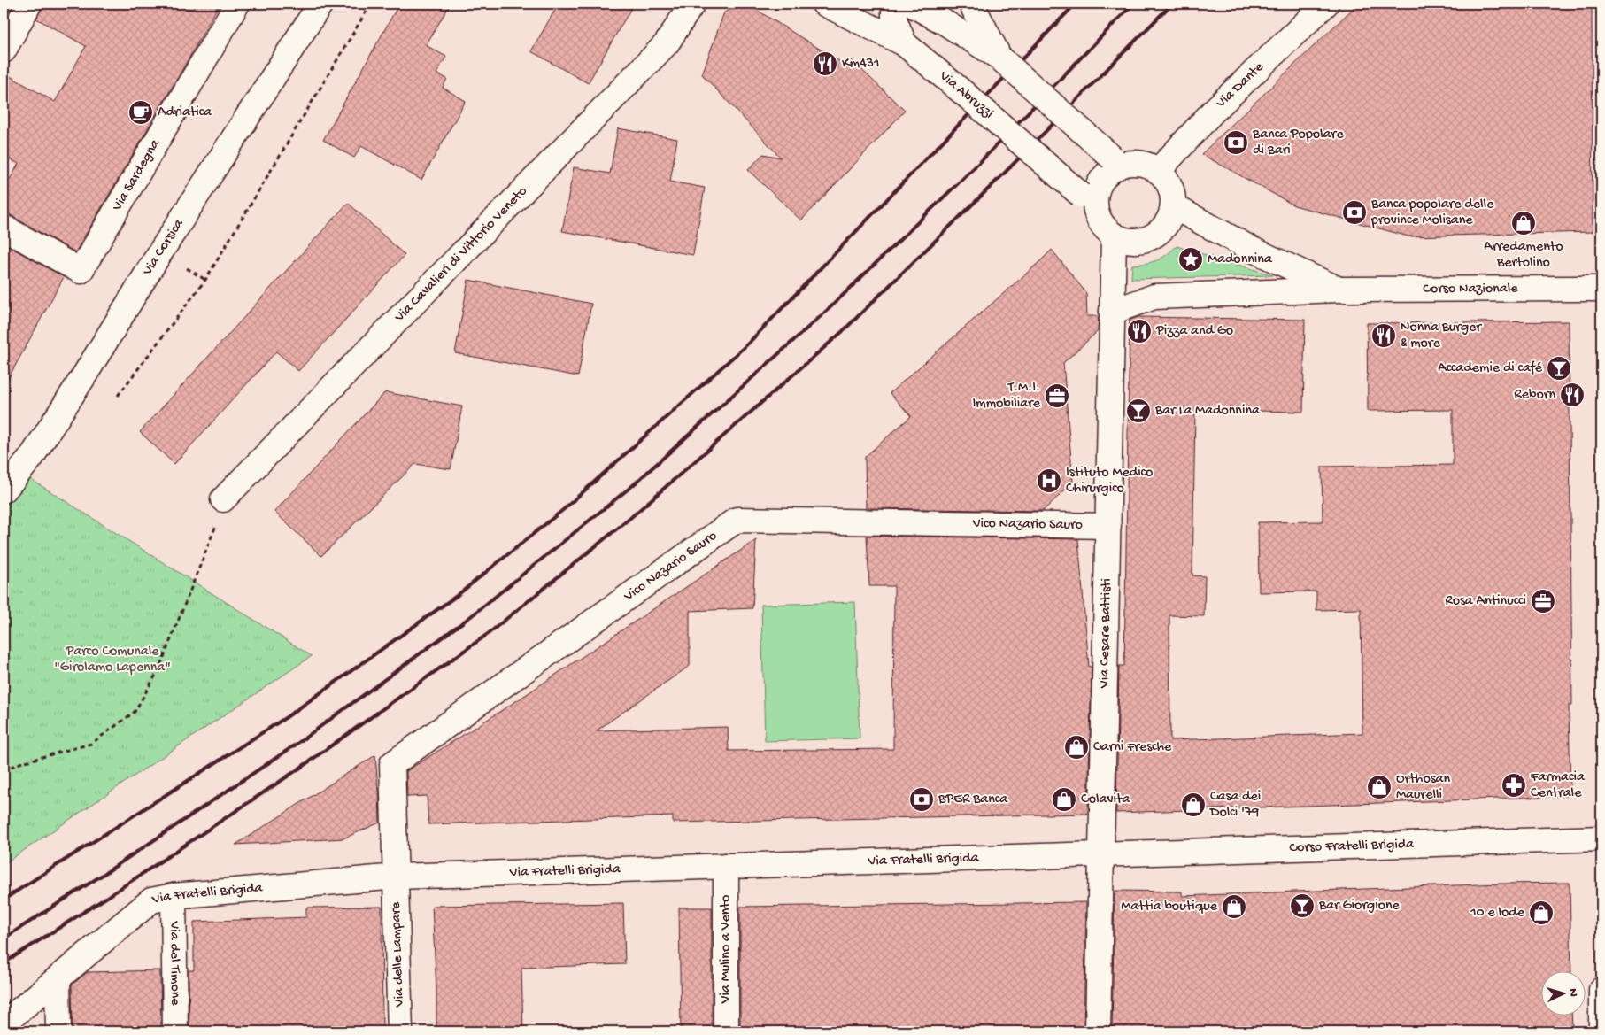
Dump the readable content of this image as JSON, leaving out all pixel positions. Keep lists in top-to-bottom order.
{
  "streets": {
    "street": [
      "Via Dante",
      "Via Abruzzi",
      "Via Sardegna",
      "Via Corsica",
      "Via Cavalieri di Vittorio Veneto",
      "Corso Nazionale",
      "Vico Nazario Sauro",
      "Via Cesare Battisti",
      "Corso Fratelli Brigida",
      "Via Fratelli Brigida",
      "Via Mulino a Vento",
      "Via delle Lampare",
      "Via del Timone"
    ]
  },
  "crossings": [
    ["Via Dante", "Via Abruzzi"],
    ["Via Dante", "Corso Nazionale"],
    ["Via Dante", "Via Cesare Battisti"],
    ["Via Abruzzi", "Corso Nazionale"],
    ["Via Abruzzi", "Via Cesare Battisti"],
    ["Corso Nazionale", "Via Cesare Battisti"],
    ["Vico Nazario Sauro", "Via Cesare Battisti"],
    ["Vico Nazario Sauro", "Via Fratelli Brigida"],
    ["Vico Nazario Sauro", "Via delle Lampare"],
    ["Via Cesare Battisti", "Corso Fratelli Brigida"],
    ["Via Cesare Battisti", "Via Fratelli Brigida"],
    ["Corso Fratelli Brigida", "Via Fratelli Brigida"],
    ["Via Fratelli Brigida", "Via Mulino a Vento"],
    ["Via Fratelli Brigida", "Via delle Lampare"],
    ["Via Fratelli Brigida", "Via del Timone"]
  ],
  "parks": ["Parco Comunale \"Girolamo Lapenna\""],
  "places": {
    "restaurant": [
      "Km431",
      "Pizza and Go",
      "Nonna Burger & more",
      "Reborn"
    ],
    "cafe": ["Adriatica"],
    "bank": ["Banca Popolare di Bari", "Banca popolare delle province Molisane", "BPER Banca"],
    "shop": [
      "Arredamento Bertolino",
      "Carni Fresche",
      "Orthosan Maurelli",
      "Colavita",
      "Casa dei Dolci '79",
      "Mattia boutique",
      "10 e lode"
    ],
    "place": ["Madonnina"],
    "bar": ["Accademie di café", "Bar La Madonnina", "Bar Giorgione"],
    "office": ["T.M.I. Immobiliare", "Rosa Antinucci"],
    "hospital": ["Istituto Medico Chirurgico"],
    "pharmacy": ["Farmacia Centrale"]
  },
  "north": "right"
}
